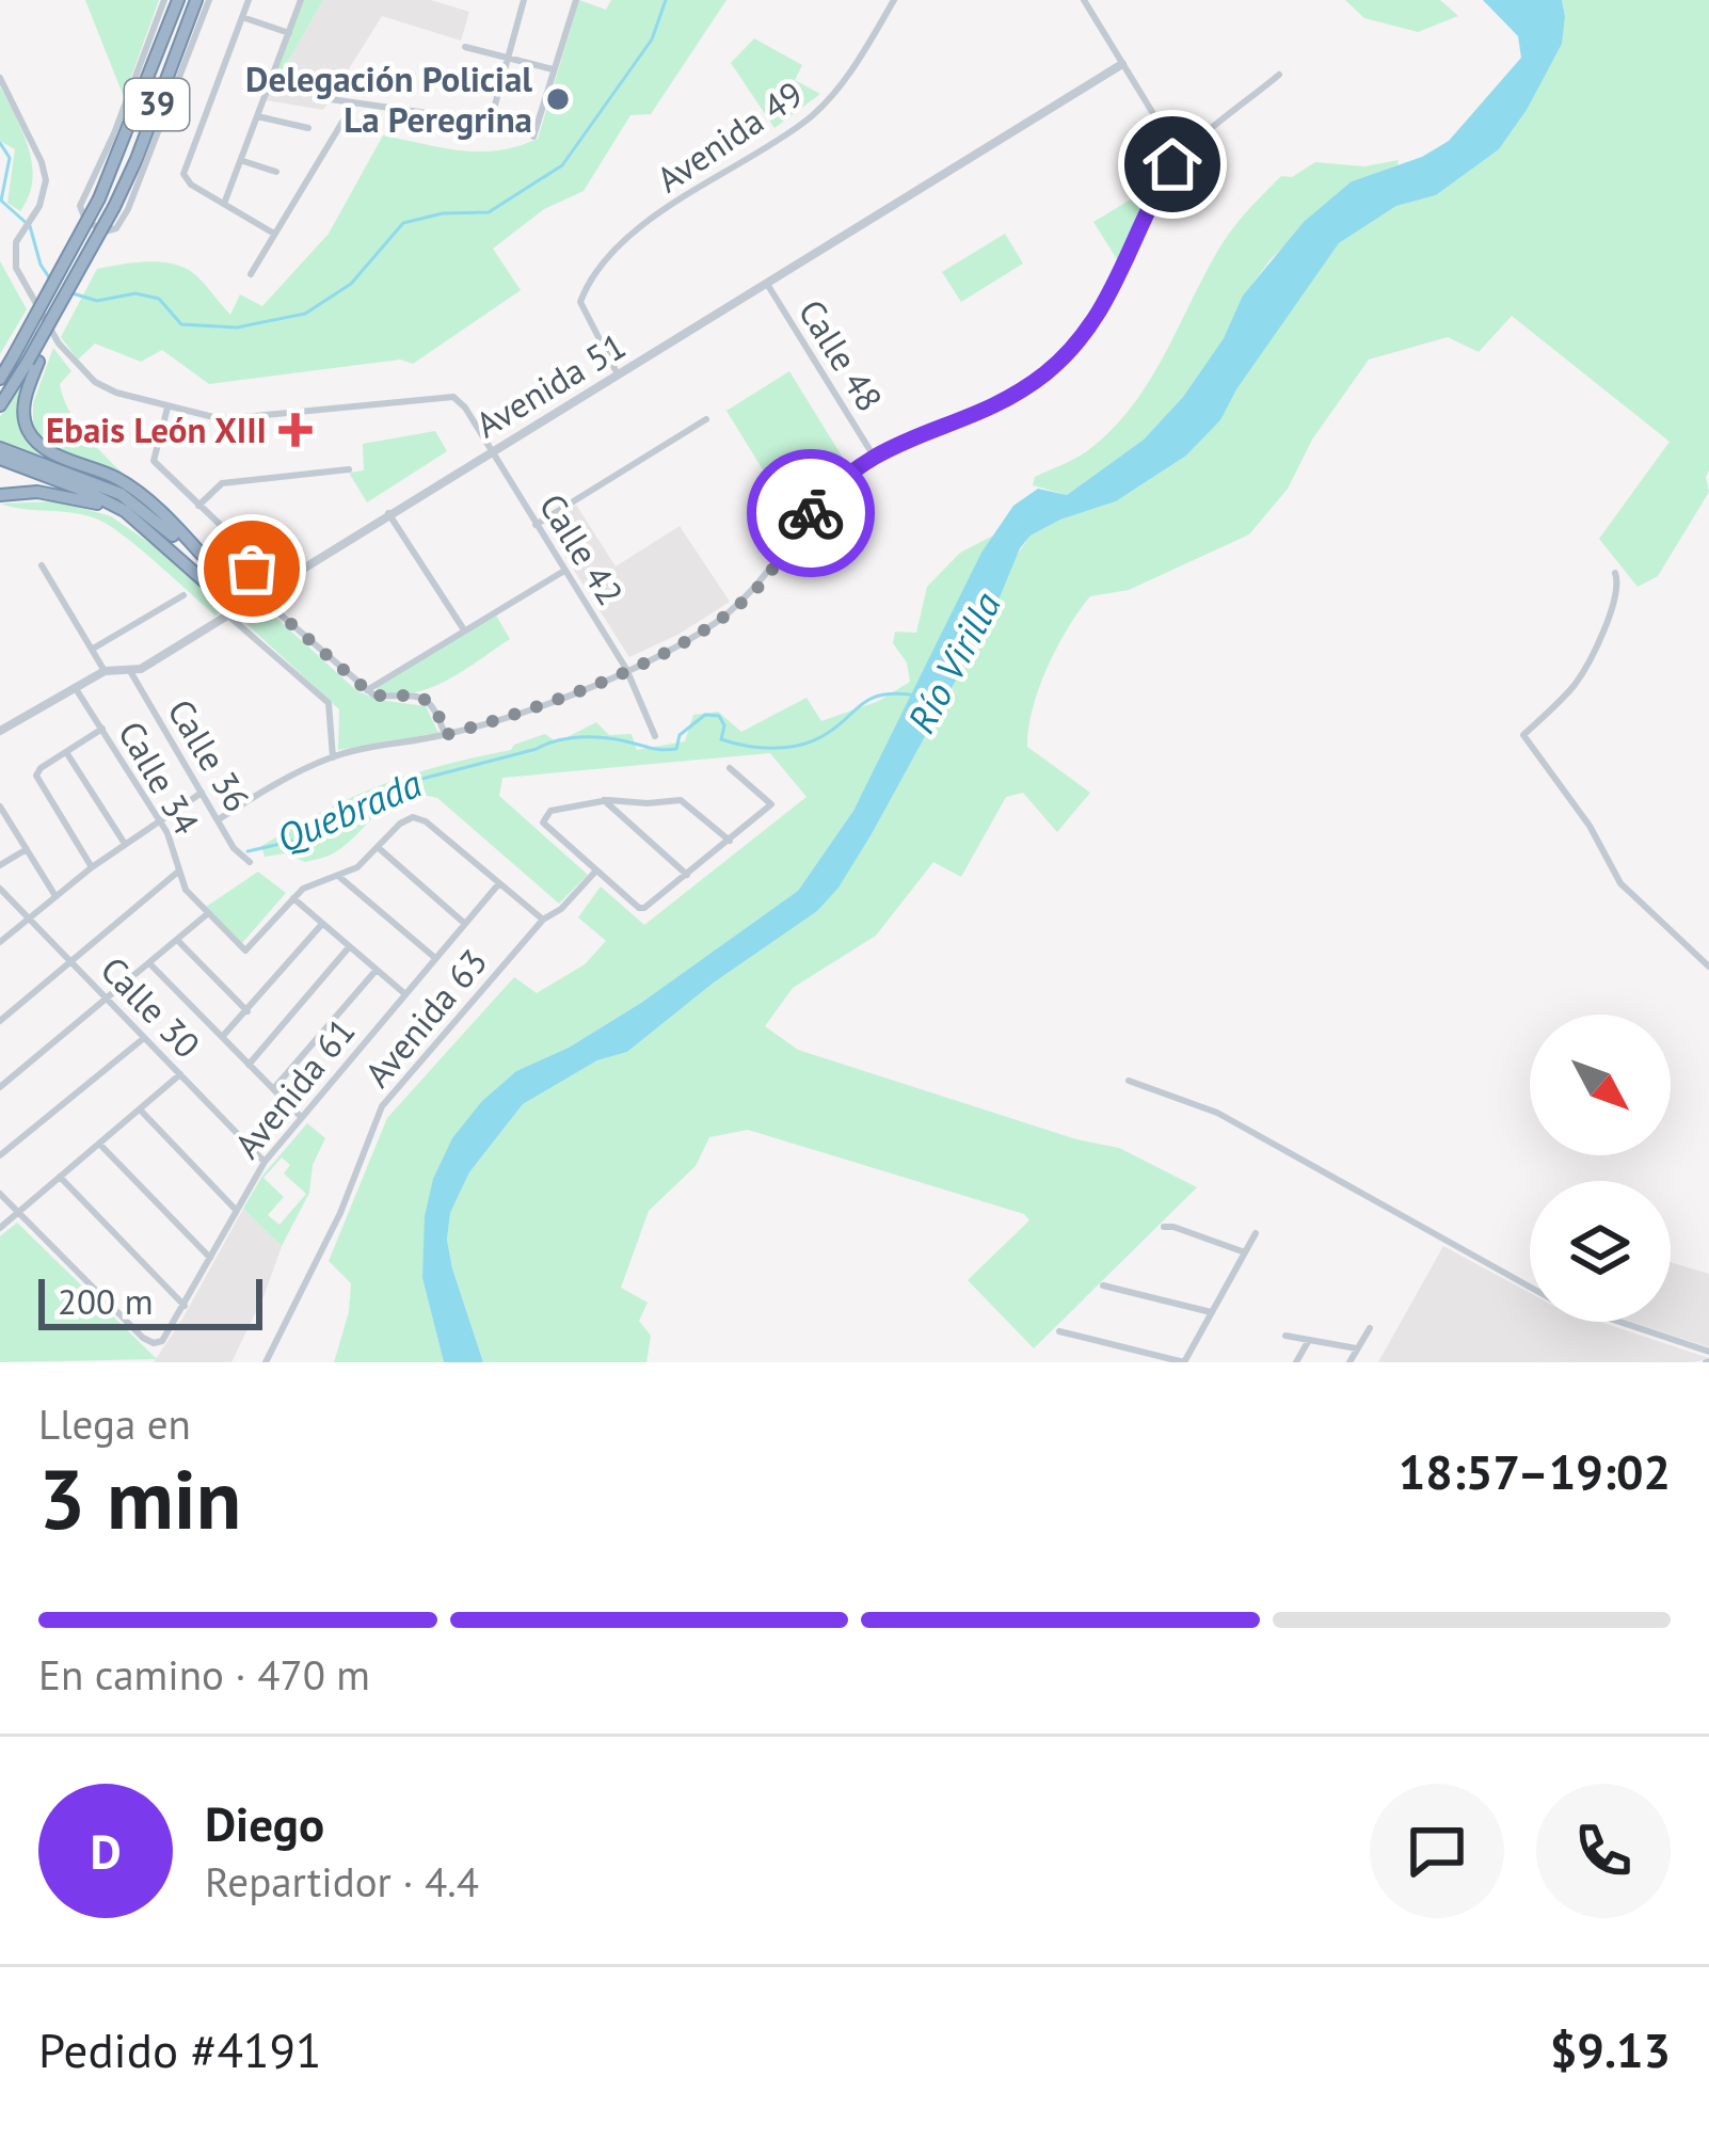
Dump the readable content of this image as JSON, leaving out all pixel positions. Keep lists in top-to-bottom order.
{
  "streets": {
    "highway": ["39"],
    "street": [
      "Avenida 49",
      "Calle 48",
      "Avenida 51",
      "Calle 42",
      "Calle 36",
      "Calle 34",
      "Calle 30",
      "Avenida 63",
      "Avenida 61"
    ]
  },
  "crossings": [
    ["Avenida 49", "Avenida 51"],
    ["Calle 48", "Avenida 51"],
    ["Avenida 51", "Calle 42"],
    ["Avenida 51", "Calle 36"],
    ["Avenida 51", "Calle 34"],
    ["Calle 30", "Avenida 61"]
  ],
  "water": ["Río Virilla", "Quebrada"],
  "places": {
    "other": ["Delegación Policial La Peregrina"],
    "health": ["Ebais León XIII"]
  },
  "scale_bar": "200 m",
  "north": "bottom right",
  "page": {
    "scale": "200 m",
    "heading": ["3 min", "Llega en", "18:57–19:02"],
    "panel": [
      "Diego",
      "Repartidor · 4.4",
      "Pedido #4191",
      "$9.13"
    ],
    "bar": "En camino · 470 m",
    "round": "D"
  }
}
